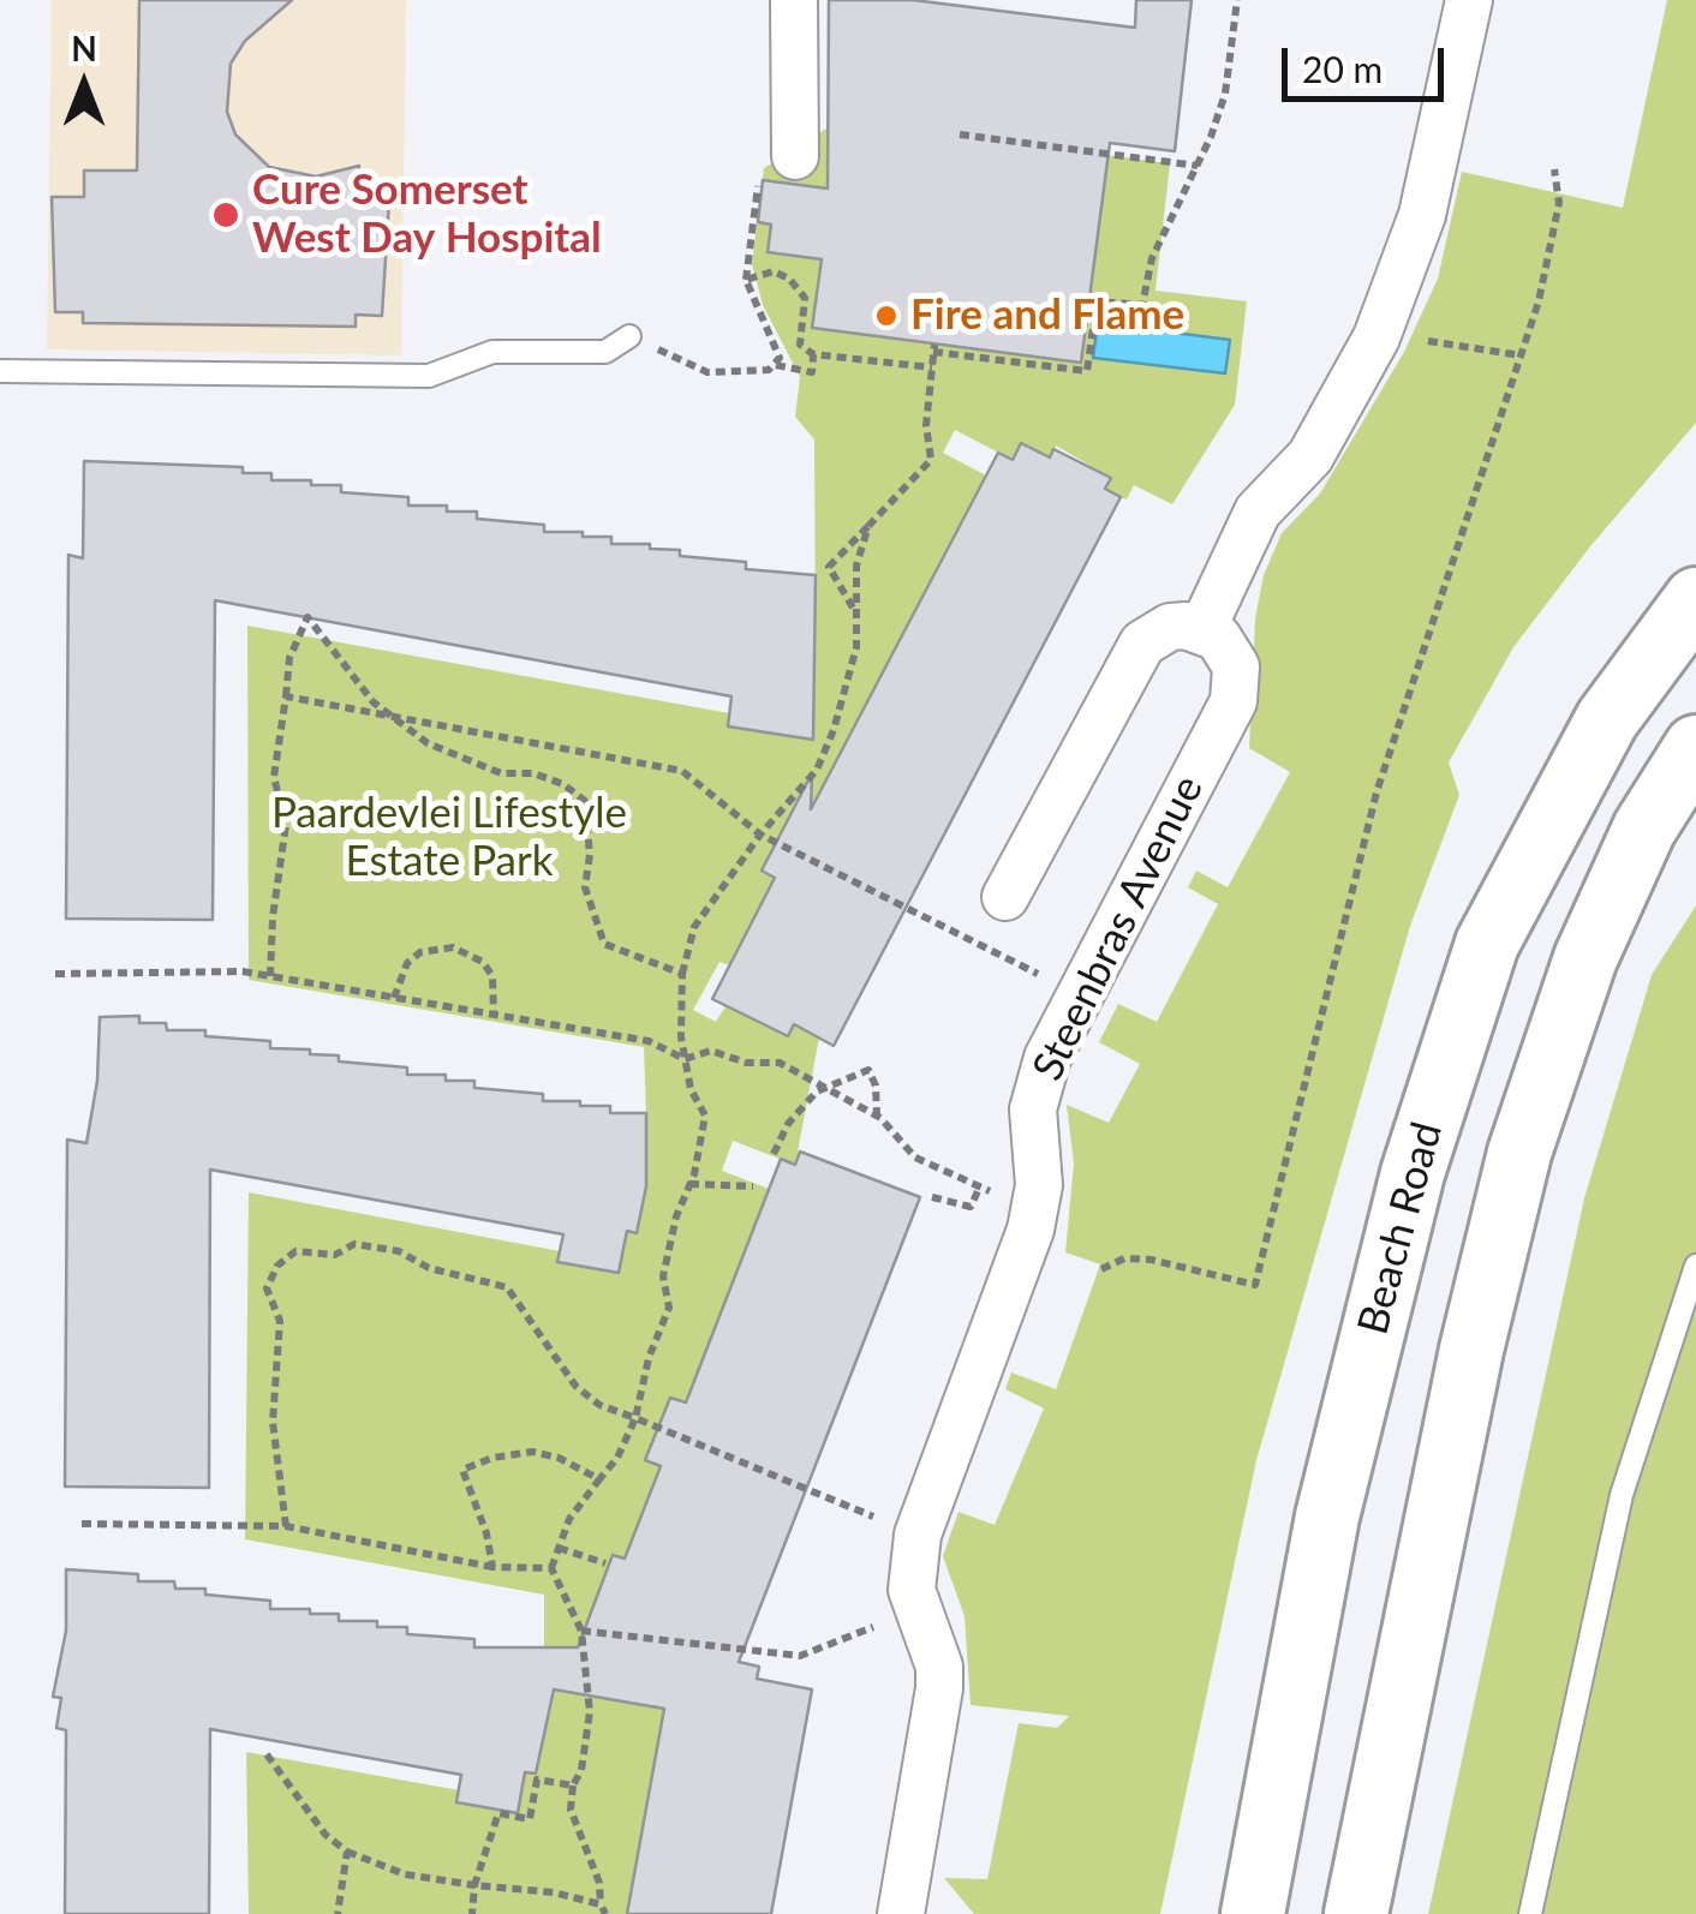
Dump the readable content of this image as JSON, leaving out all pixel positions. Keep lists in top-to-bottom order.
{
  "streets": {
    "main road": ["Beach Road"],
    "street": ["Steenbras Avenue"]
  },
  "parks": ["Paardevlei Lifestyle Estate Park"],
  "places": ["Cure Somerset West Day Hospital", "Fire and Flame"],
  "scale_bar": "20 m",
  "north": "top"
}
